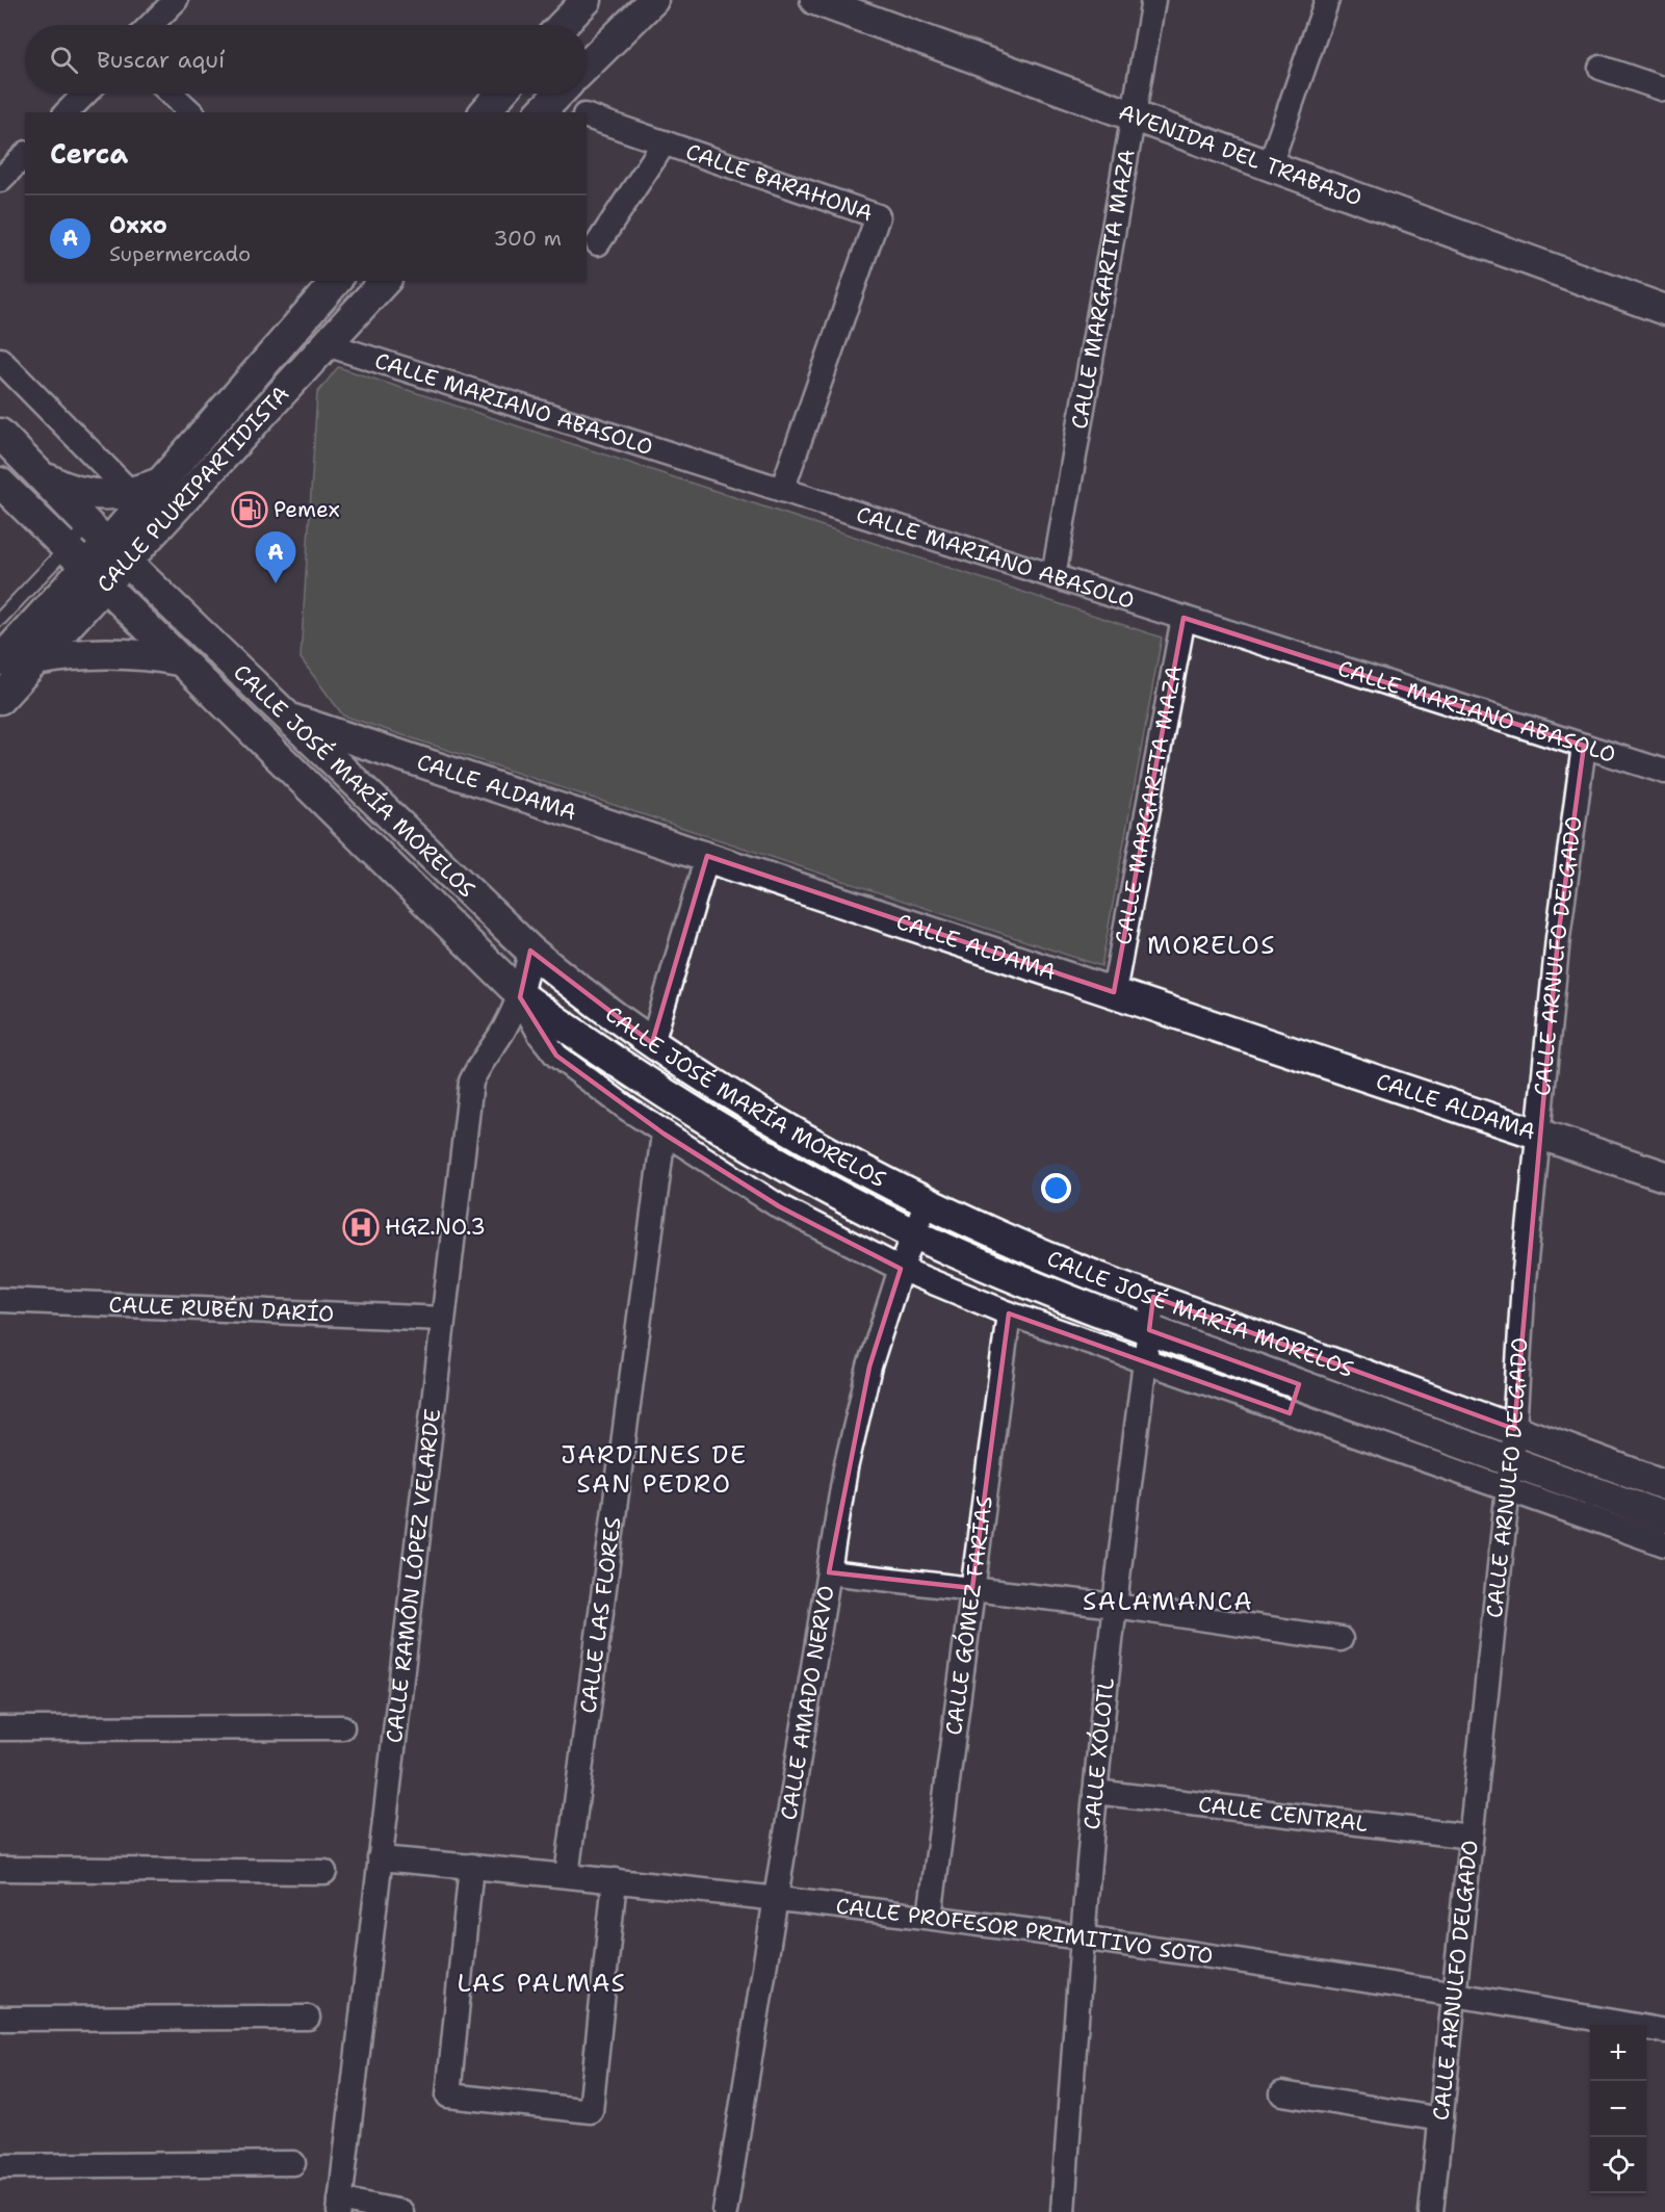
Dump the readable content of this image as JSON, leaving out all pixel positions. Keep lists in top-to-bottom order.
{
  "streets": {
    "street": [
      "AVENIDA DEL TRABAJO",
      "CALLE BARAHONA",
      "CALLE MARGARITA MAZA",
      "CALLE MARIANO ABASOLO",
      "CALLE PLURIPARTIDISTA",
      "CALLE JOSÉ MARÍA MORELOS",
      "CALLE ALDAMA",
      "CALLE ARNULFO DELGADO",
      "CALLE RUBÉN DARÍO",
      "CALLE RAMÓN LÓPEZ VELARDE",
      "CALLE GÓMEZ FARÍAS",
      "CALLE LAS FLORES",
      "CALLE AMADO NERVO",
      "CALLE XÓLOTL",
      "CALLE CENTRAL",
      "CALLE PROFESOR PRIMITIVO SOTO"
    ]
  },
  "crossings": [
    ["AVENIDA DEL TRABAJO", "CALLE MARGARITA MAZA"],
    ["CALLE BARAHONA", "CALLE MARIANO ABASOLO"],
    ["CALLE MARGARITA MAZA", "CALLE MARIANO ABASOLO"],
    ["CALLE MARGARITA MAZA", "CALLE ALDAMA"],
    ["CALLE MARIANO ABASOLO", "CALLE PLURIPARTIDISTA"],
    ["CALLE MARIANO ABASOLO", "CALLE ARNULFO DELGADO"],
    ["CALLE PLURIPARTIDISTA", "CALLE JOSÉ MARÍA MORELOS"],
    ["CALLE JOSÉ MARÍA MORELOS", "CALLE ALDAMA"],
    ["CALLE JOSÉ MARÍA MORELOS", "CALLE ARNULFO DELGADO"],
    ["CALLE JOSÉ MARÍA MORELOS", "CALLE RAMÓN LÓPEZ VELARDE"],
    ["CALLE JOSÉ MARÍA MORELOS", "CALLE AMADO NERVO"],
    ["CALLE JOSÉ MARÍA MORELOS", "CALLE XÓLOTL"],
    ["CALLE ALDAMA", "CALLE ARNULFO DELGADO"],
    ["CALLE ARNULFO DELGADO", "CALLE CENTRAL"],
    ["CALLE ARNULFO DELGADO", "CALLE PROFESOR PRIMITIVO SOTO"],
    ["CALLE RUBÉN DARÍO", "CALLE RAMÓN LÓPEZ VELARDE"],
    ["CALLE RAMÓN LÓPEZ VELARDE", "CALLE PROFESOR PRIMITIVO SOTO"],
    ["CALLE GÓMEZ FARÍAS", "CALLE PROFESOR PRIMITIVO SOTO"],
    ["CALLE LAS FLORES", "CALLE PROFESOR PRIMITIVO SOTO"],
    ["CALLE AMADO NERVO", "CALLE PROFESOR PRIMITIVO SOTO"],
    ["CALLE XÓLOTL", "CALLE CENTRAL"],
    ["CALLE XÓLOTL", "CALLE PROFESOR PRIMITIVO SOTO"]
  ],
  "districts": [
    "MORELOS",
    "JARDINES DE SAN PEDRO",
    "SALAMANCA",
    "LAS PALMAS"
  ],
  "places": {
    "fuel station": ["Pemex"],
    "hospital": ["HGZ.NO.3"]
  },
  "page": {
    "search": "Buscar aquí",
    "heading": "Cerca",
    "list": [
      {
        "mark": "A",
        "name": "Oxxo",
        "note": "Supermercado",
        "value": "300 m"
      }
    ],
    "pins": "A",
    "map_buttons": ["+", "−"]
  }
}
